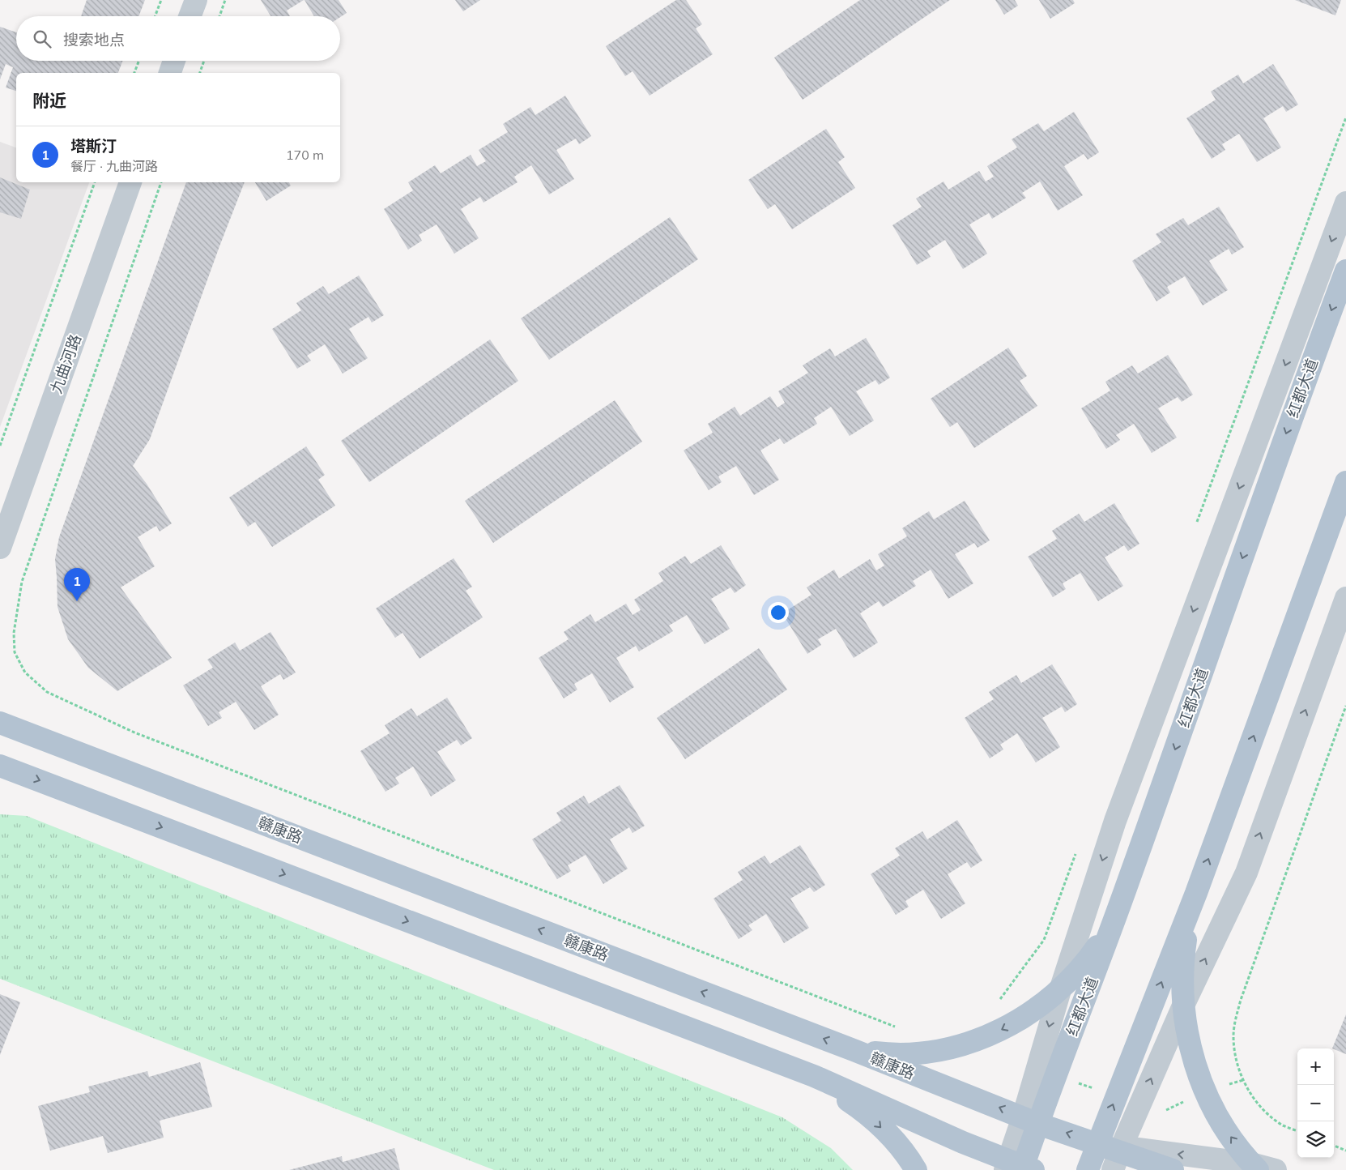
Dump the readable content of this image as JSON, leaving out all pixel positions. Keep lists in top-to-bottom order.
{
  "streets": {
    "main road": ["红都大道", "赣康路"],
    "street": ["九曲河路"]
  },
  "crossings": [
    ["红都大道", "赣康路"]
  ],
  "page": {
    "search": "搜索地点",
    "heading": "附近",
    "list": [
      {
        "mark": "1",
        "name": "塔斯汀",
        "note": "餐厅 · 九曲河路",
        "value": "170 m"
      }
    ],
    "pins": "1",
    "map_buttons": ["+", "−"]
  }
}
